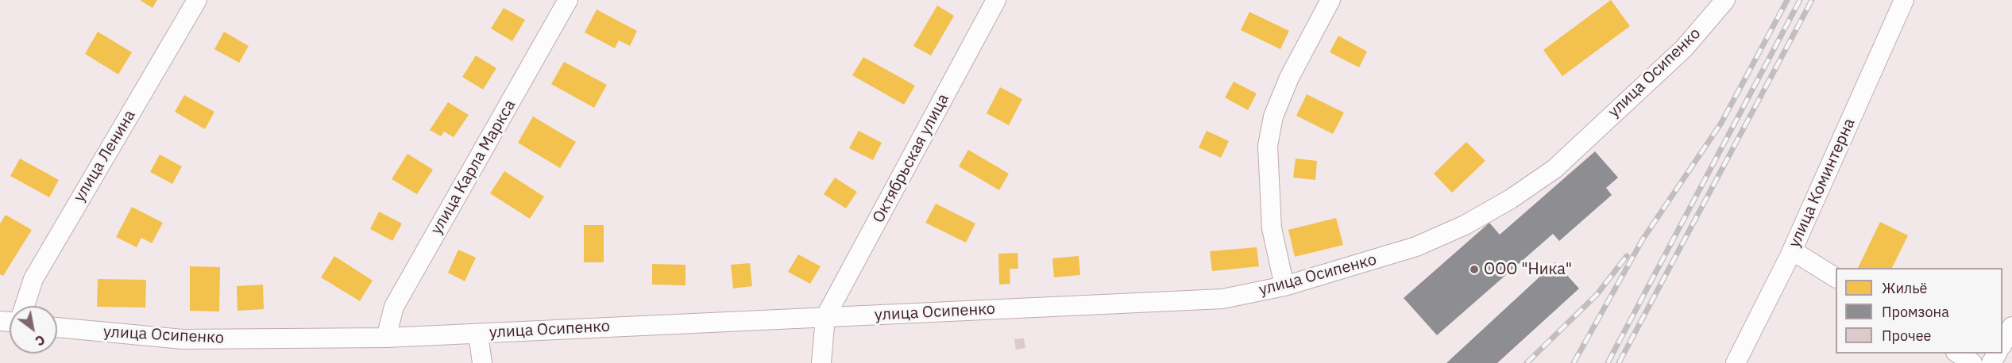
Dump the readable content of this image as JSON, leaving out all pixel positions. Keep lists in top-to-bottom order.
{
  "streets": {
    "street": [
      "улица Осипенко",
      "улица Ленина",
      "Октябрьская улица",
      "улица Карла Маркса",
      "улица Коминтерна"
    ]
  },
  "crossings": [
    ["улица Осипенко", "Октябрьская улица"],
    ["улица Осипенко", "улица Карла Маркса"]
  ],
  "places": ["ООО \"Ника\""],
  "legend": ["Жильё", "Промзона", "Прочее"],
  "north": "bottom right"
}
